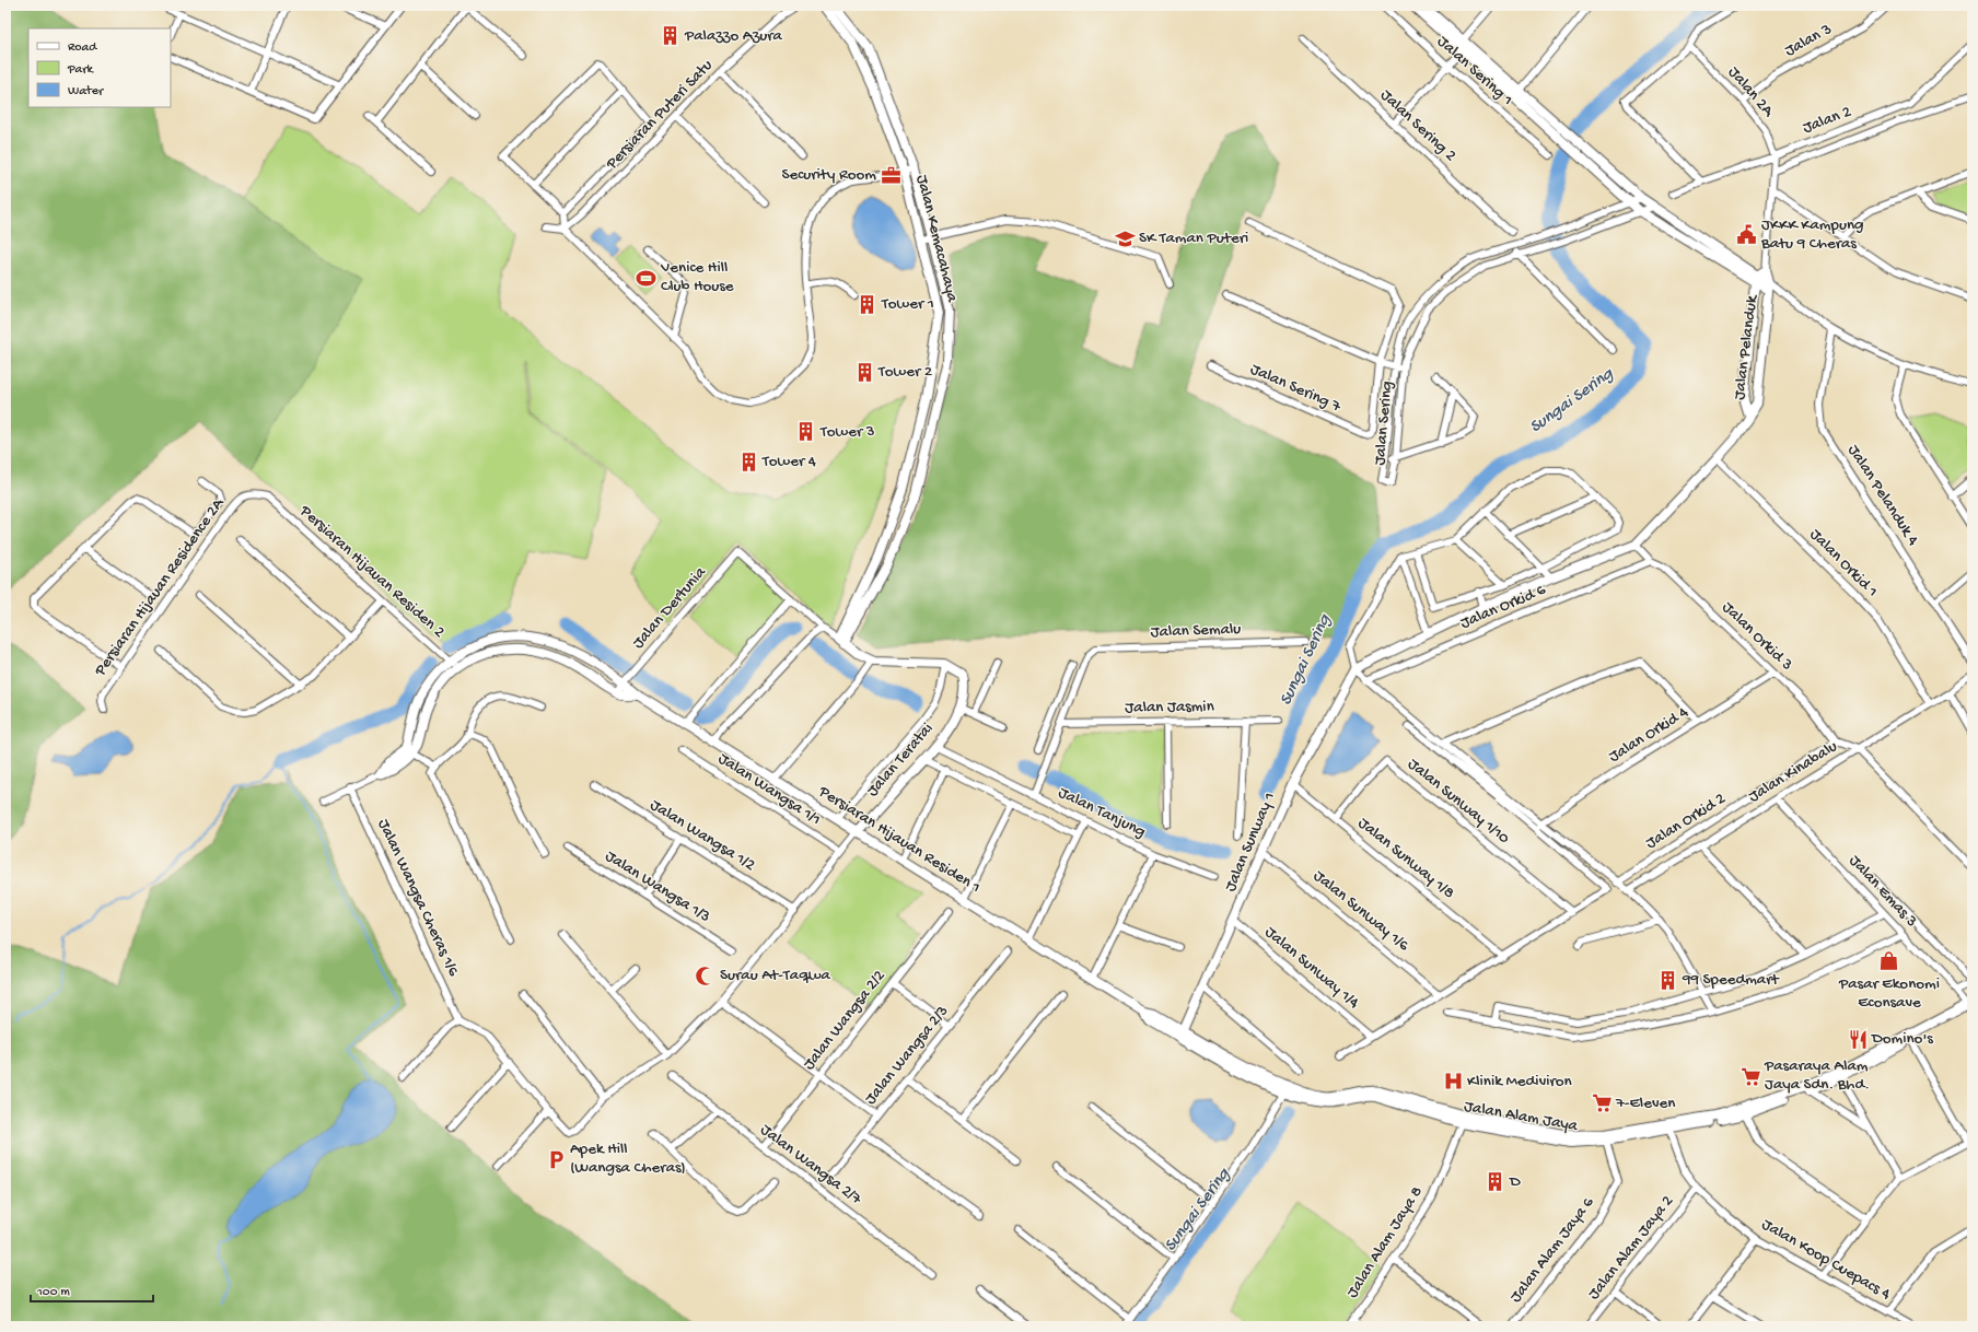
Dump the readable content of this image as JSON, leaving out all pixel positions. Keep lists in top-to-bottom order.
{
  "streets": {
    "street": [
      "Jalan 3",
      "Jalan Sering 1",
      "Jalan 2A",
      "Persiaran Puteri Satu",
      "Jalan 2",
      "Jalan Sering 2",
      "Jalan Kemacahaya",
      "Jalan Pelanduk",
      "Jalan Sering 7",
      "Jalan Sering",
      "Jalan Pelanduk 4",
      "Jalan Orkid 1",
      "Persiaran Hijauan Residen 2",
      "Persiaran Hijauan Residence 2A",
      "Jalan Orkid 6",
      "Jalan Dertunia",
      "Jalan Semalu",
      "Jalan Orkid 3",
      "Jalan Jasmin",
      "Jalan Orkid 4",
      "Jalan Teratai",
      "Jalan Kinabalu",
      "Jalan Wangsa 1/1",
      "Jalan Sunway 1/10",
      "Jalan Tanjung",
      "Jalan Orkid 2",
      "Jalan Wangsa 1/2",
      "Persiaran Hijauan Residen 1",
      "Jalan Sunway 1",
      "Jalan Sunway 1/8",
      "Jalan Wangsa 1/3",
      "Jalan Emas 3",
      "Jalan Wangsa Cheras 1/6",
      "Jalan Sunway 1/6",
      "Jalan Sunway 1/4",
      "Jalan Wangsa 2/2",
      "Jalan Wangsa 2/3",
      "Jalan Alam Jaya",
      "Jalan Wangsa 2/7",
      "Jalan Alam Jaya 8",
      "Jalan Alam Jaya 2",
      "Jalan Alam Jaya 6",
      "Jalan Koop Cuepacs 4"
    ]
  },
  "crossings": [
    ["Jalan 3", "Jalan 2A"],
    ["Jalan 2A", "Jalan 2"],
    ["Jalan Pelanduk", "Jalan Pelanduk 4"],
    ["Jalan Orkid 1", "Jalan Kinabalu"],
    ["Persiaran Hijauan Residen 2", "Persiaran Hijauan Residence 2A"],
    ["Persiaran Hijauan Residen 2", "Persiaran Hijauan Residen 1"],
    ["Jalan Orkid 6", "Jalan Orkid 3"],
    ["Jalan Dertunia", "Persiaran Hijauan Residen 1"],
    ["Jalan Semalu", "Jalan Jasmin"],
    ["Jalan Orkid 3", "Jalan Orkid 4"],
    ["Jalan Orkid 3", "Jalan Orkid 2"],
    ["Jalan Teratai", "Jalan Tanjung"],
    ["Jalan Teratai", "Persiaran Hijauan Residen 1"],
    ["Jalan Kinabalu", "Jalan Emas 3"],
    ["Jalan Sunway 1/10", "Jalan Sunway 1/8"],
    ["Jalan Tanjung", "Persiaran Hijauan Residen 1"],
    ["Persiaran Hijauan Residen 1", "Jalan Sunway 1"],
    ["Persiaran Hijauan Residen 1", "Jalan Alam Jaya"],
    ["Jalan Sunway 1", "Jalan Sunway 1/8"],
    ["Jalan Sunway 1", "Jalan Sunway 1/6"],
    ["Jalan Sunway 1", "Jalan Sunway 1/4"],
    ["Jalan Emas 3", "Jalan Alam Jaya"],
    ["Jalan Wangsa 2/2", "Jalan Wangsa 2/7"],
    ["Jalan Alam Jaya", "Jalan Alam Jaya 8"],
    ["Jalan Alam Jaya", "Jalan Alam Jaya 6"],
    ["Jalan Alam Jaya", "Jalan Koop Cuepacs 4"],
    ["Jalan Alam Jaya 2", "Jalan Koop Cuepacs 4"]
  ],
  "water": ["Sungai Sering"],
  "places": {
    "building": [
      "Palazzo Azura",
      "Tower 1",
      "Tower 2",
      "Tower 3",
      "Tower 4",
      "99 Speedmart",
      "D"
    ],
    "office": ["Security Room"],
    "public building": ["JKKK Kampung Batu 9 Cheras"],
    "school or university": ["SK Taman Puteri"],
    "sports": ["Venice Hill Club House"],
    "shop": ["Pasar Ekonomi Econsave"],
    "mosque": ["Surau At-Taqwa"],
    "restaurant": ["Domino's"],
    "supermarket": ["Pasaraya Alam Jaya Sdn. Bhd.", "7-Eleven"],
    "hospital": ["Klinik Mediviron"],
    "parking": ["Apek Hill (Wangsa Cheras)"]
  },
  "legend": ["Road", "Park", "Water"],
  "scale_bar": "100 m"
}
